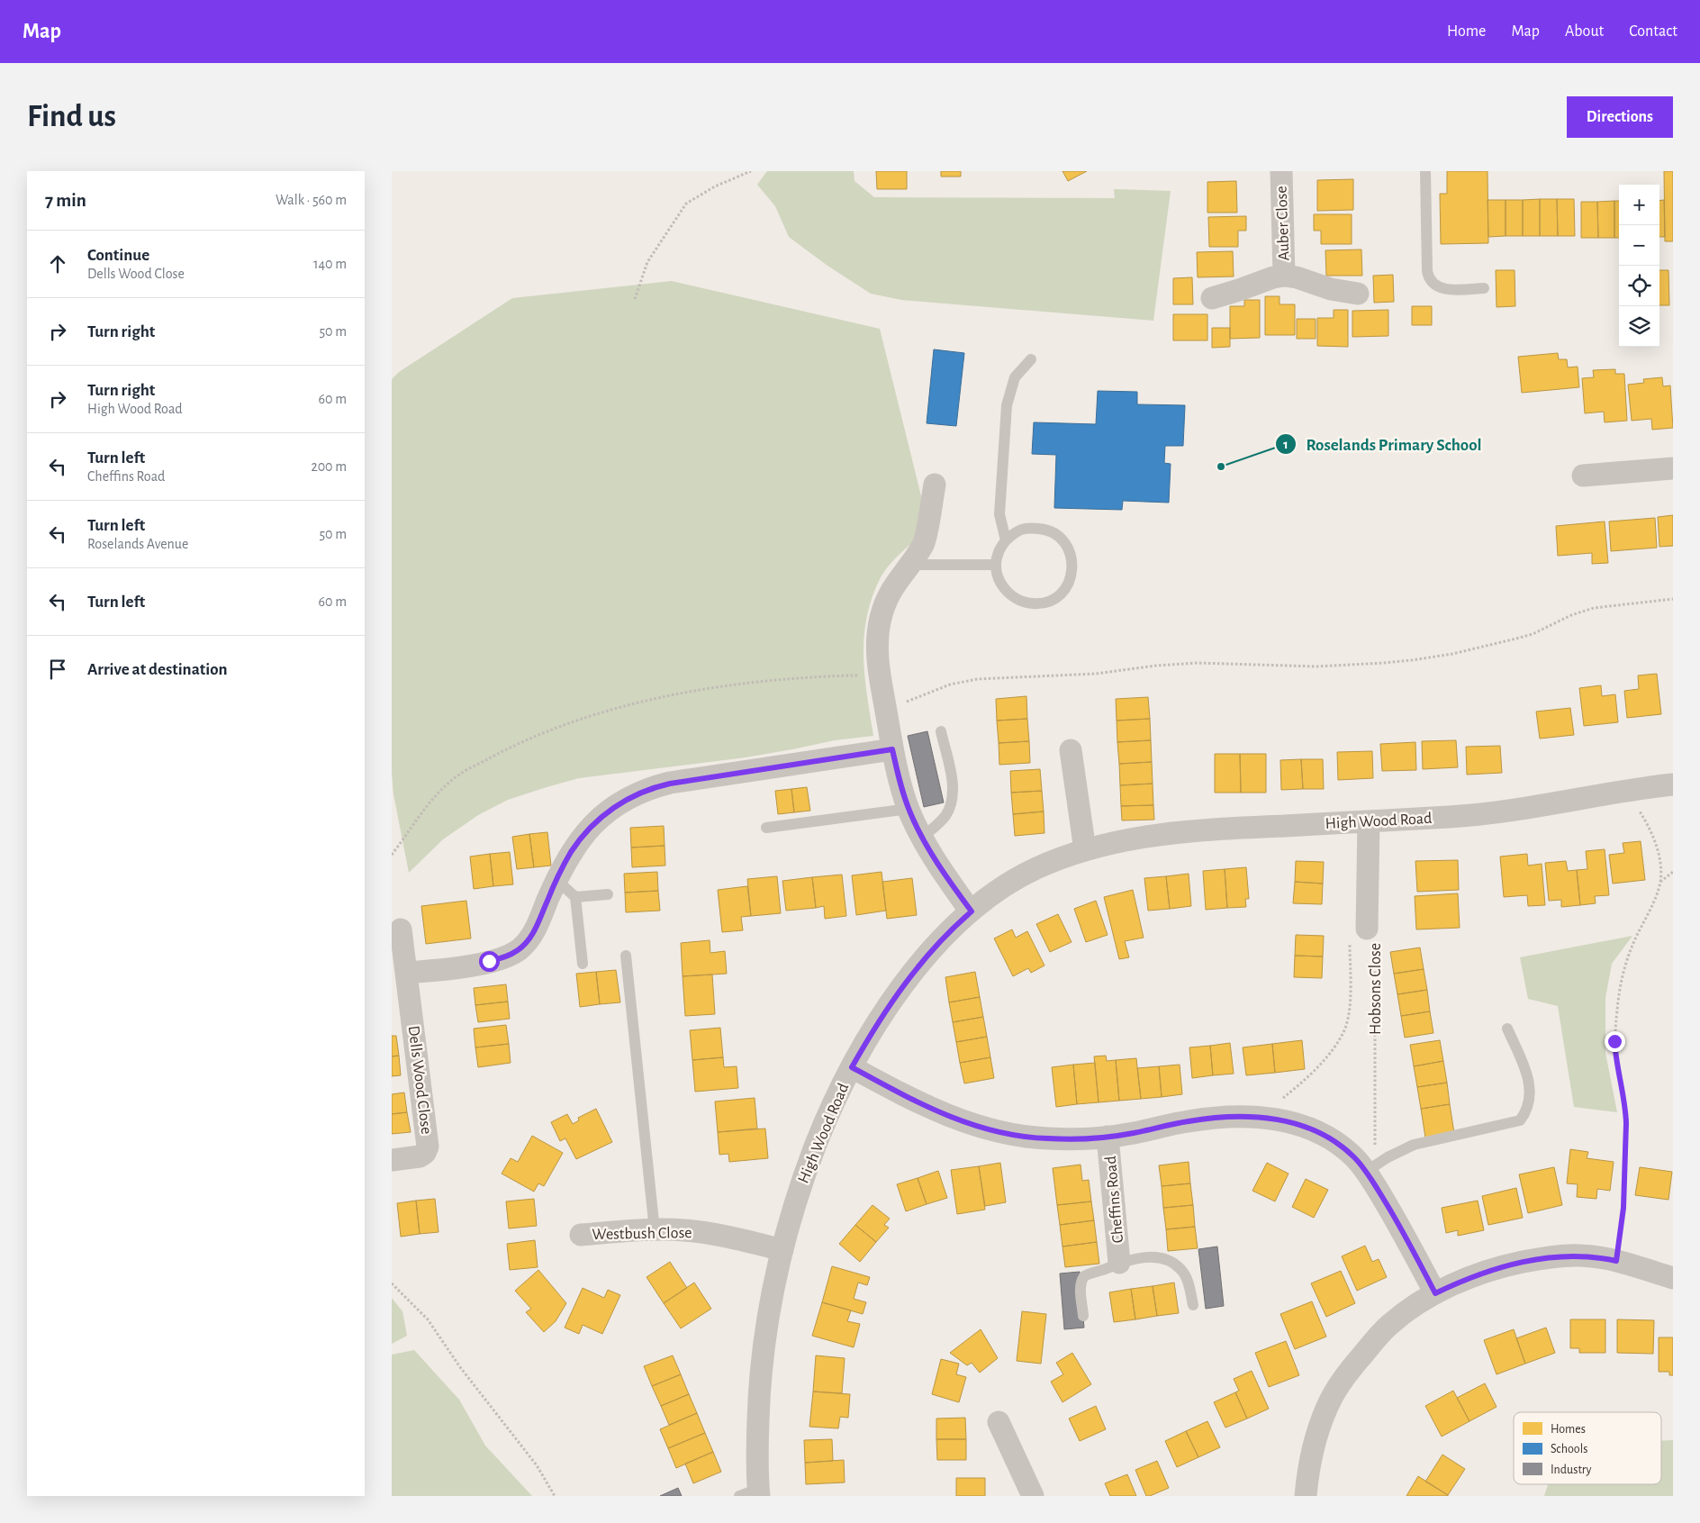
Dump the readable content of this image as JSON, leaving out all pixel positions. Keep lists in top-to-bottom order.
{
  "streets": {
    "street": [
      "Auber Close",
      "High Wood Road",
      "Hobsons Close",
      "Dells Wood Close",
      "Cheffins Road",
      "Westbush Close"
    ]
  },
  "crossings": [
    ["High Wood Road", "Hobsons Close"],
    ["High Wood Road", "Cheffins Road"],
    ["High Wood Road", "Westbush Close"],
    ["Hobsons Close", "Cheffins Road"]
  ],
  "places": ["Roselands Primary School"],
  "legend": ["Homes", "Schools", "Industry"],
  "page": {
    "header": "Map",
    "nav": [
      "Home",
      "Map",
      "About",
      "Contact"
    ],
    "buttons": "Directions",
    "title": "Find us",
    "heading": ["7 min", "Walk · 560 m"],
    "map_buttons": ["+", "−"],
    "list": [
      ["Continue", "Dells Wood Close", "140 m"],
      ["Turn right", "50 m"],
      ["Turn right", "High Wood Road", "60 m"],
      ["Turn left", "Cheffins Road", "200 m"],
      ["Turn left", "Roselands Avenue", "50 m"],
      ["Turn left", "60 m"],
      "Arrive at destination"
    ]
  }
}
